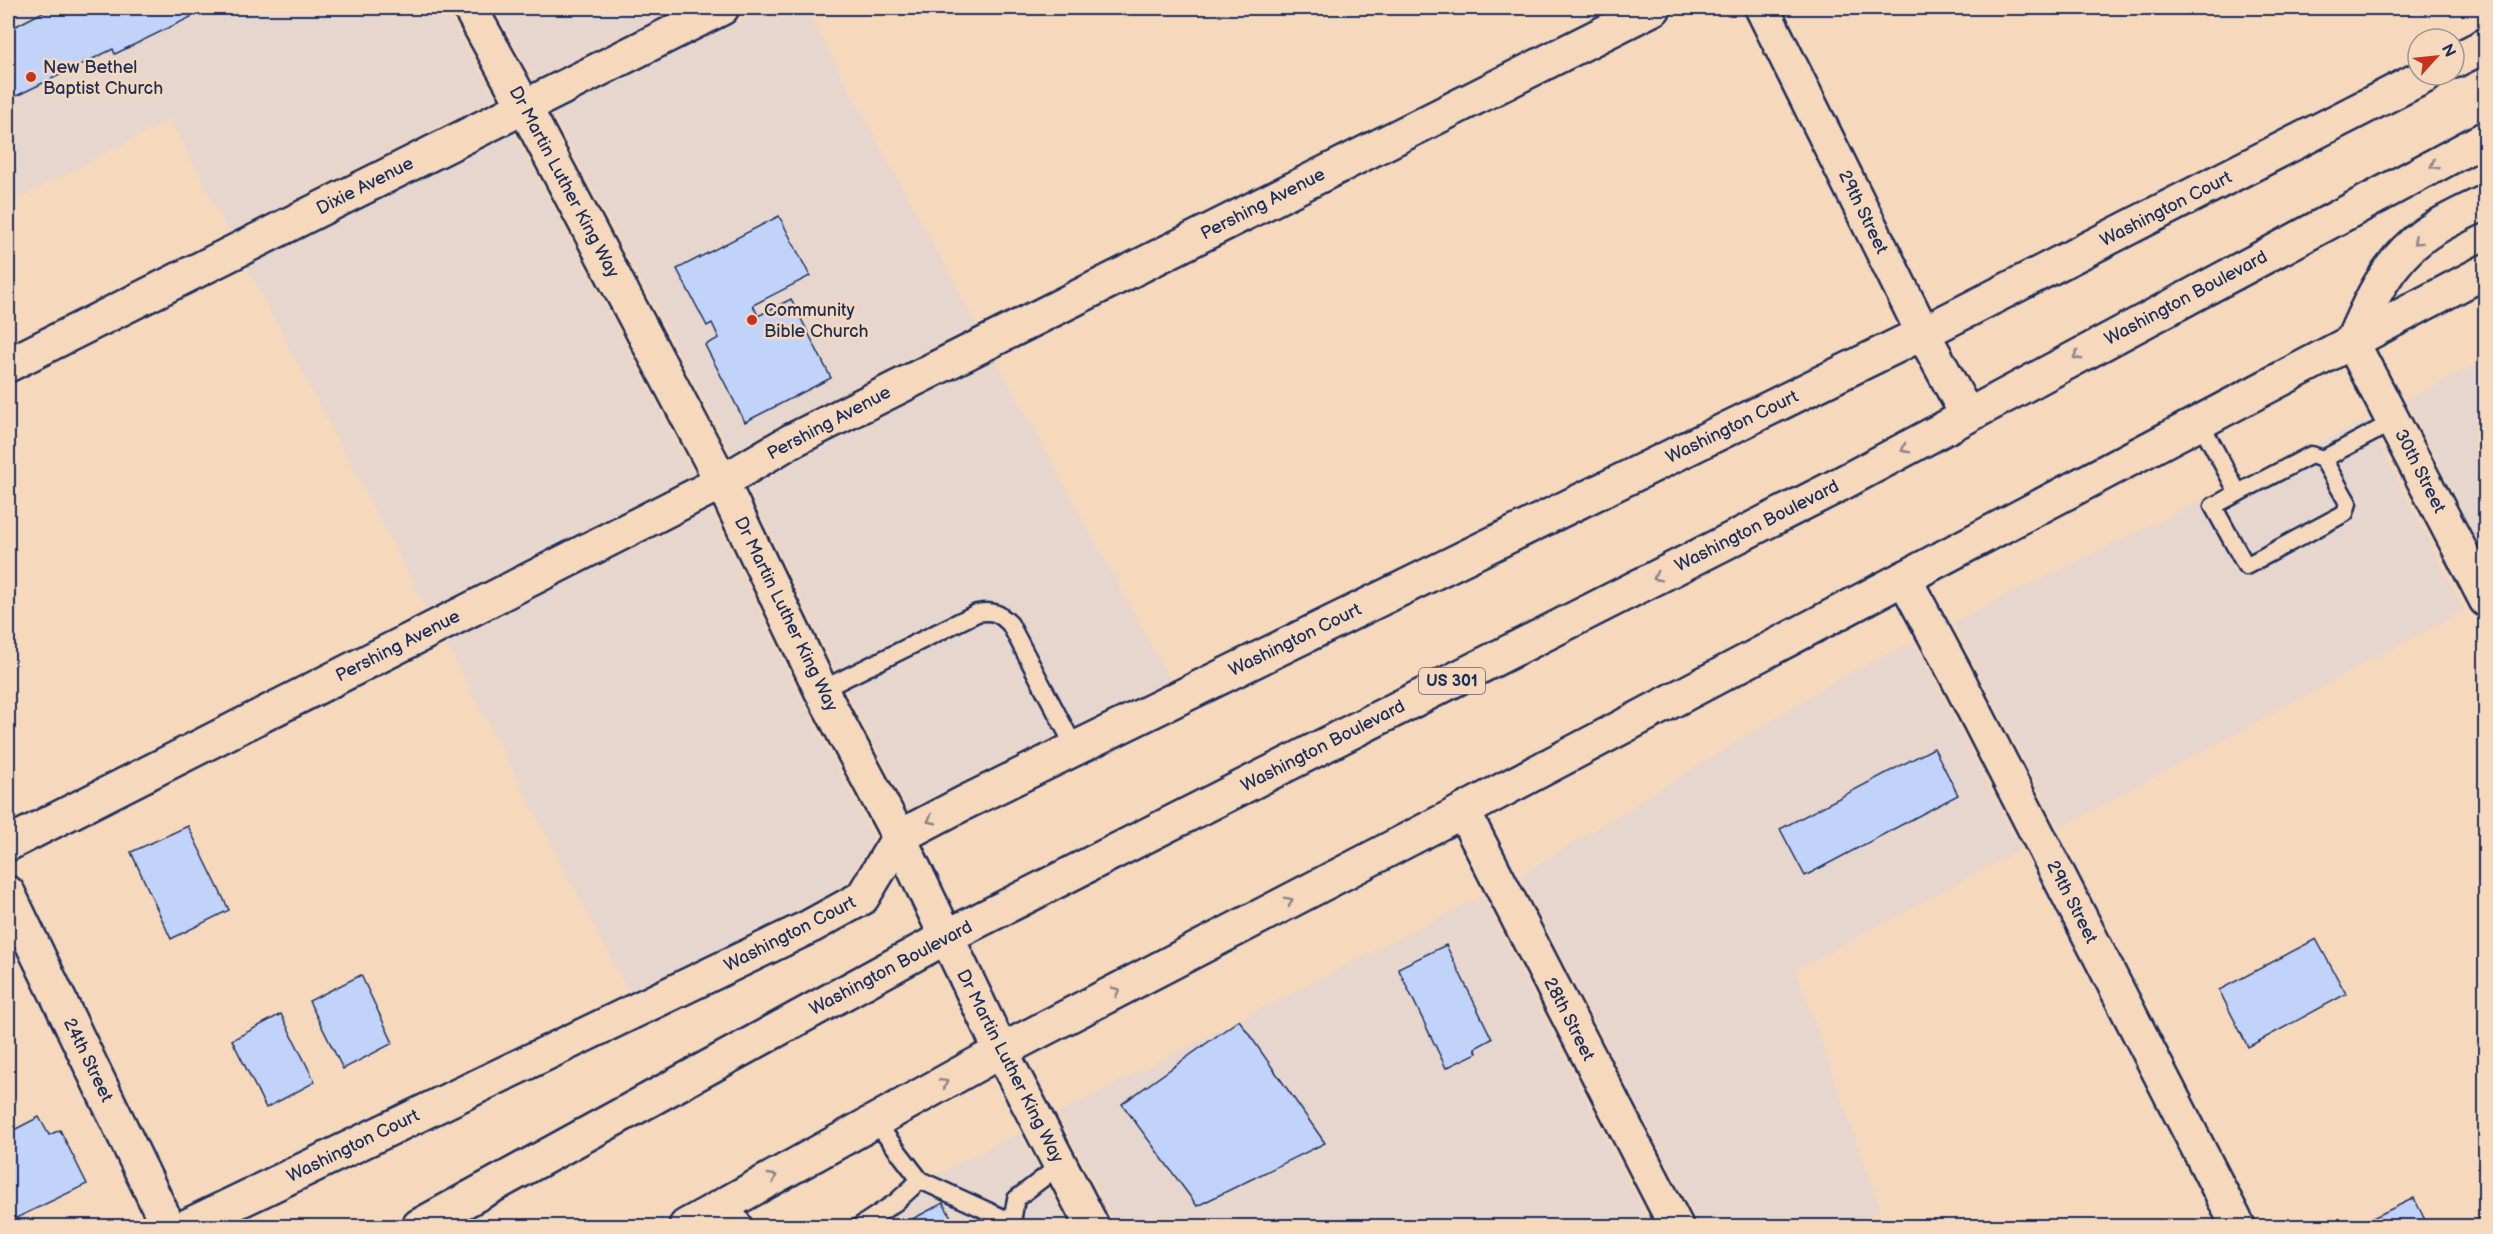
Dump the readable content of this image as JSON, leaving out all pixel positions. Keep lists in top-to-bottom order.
{
  "streets": {
    "street": [
      "Dr Martin Luther King Way",
      "Dixie Avenue",
      "Pershing Avenue",
      "Washington Court",
      "29th Street",
      "Washington Boulevard",
      "30th Street",
      "US 301",
      "28th Street",
      "24th Street"
    ]
  },
  "crossings": [
    ["Dr Martin Luther King Way", "Dixie Avenue"],
    ["Dr Martin Luther King Way", "Pershing Avenue"],
    ["Dr Martin Luther King Way", "Washington Court"],
    ["Dr Martin Luther King Way", "Washington Boulevard"],
    ["Washington Court", "29th Street"],
    ["29th Street", "Washington Boulevard"]
  ],
  "places": ["New Bethel Baptist Church", "Community Bible Church"],
  "north": "top right"
}
